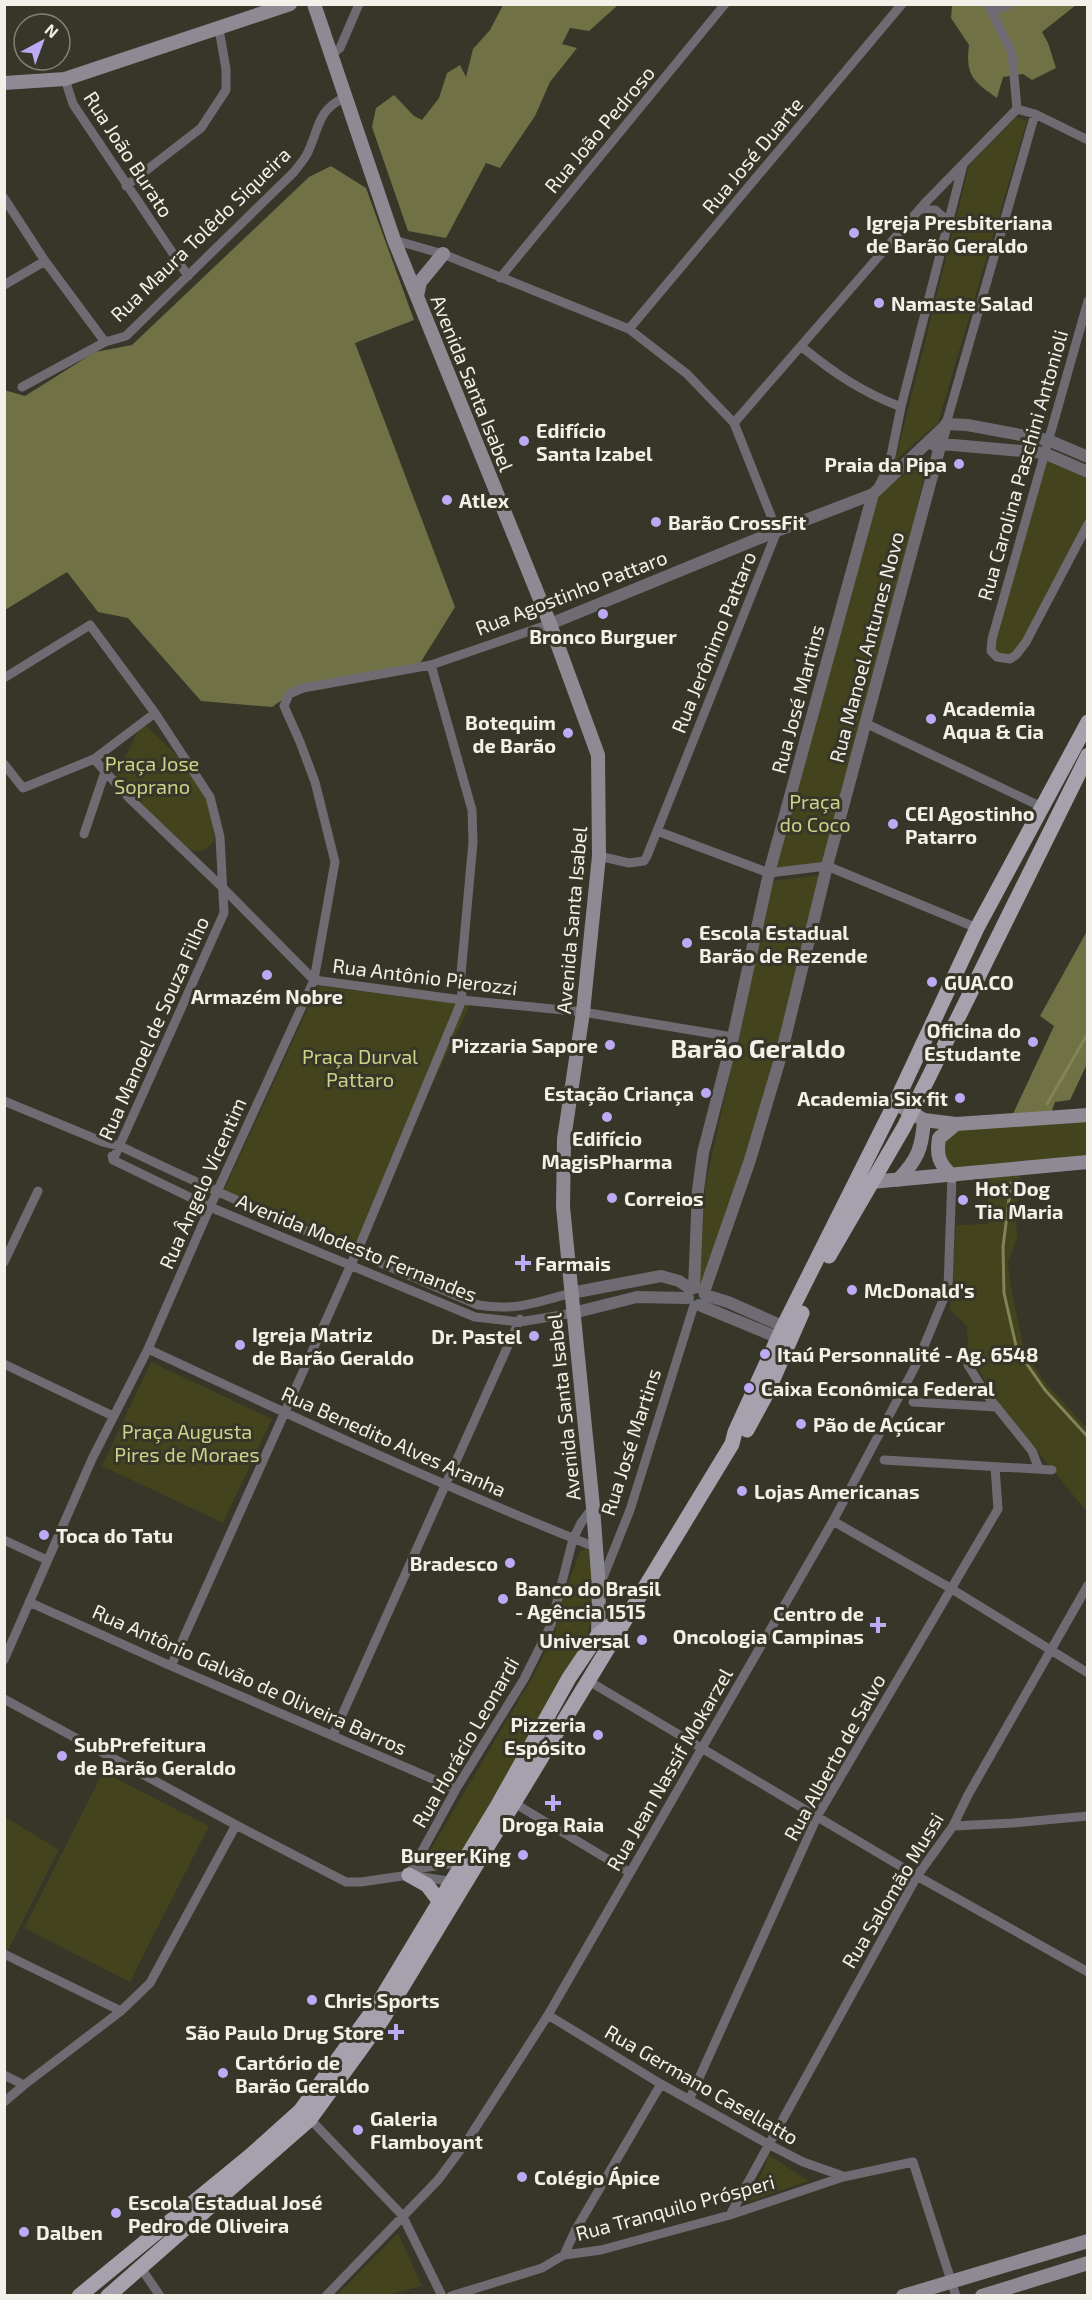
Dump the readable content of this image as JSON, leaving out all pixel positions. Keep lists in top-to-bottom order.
{
  "streets": {
    "main road": ["Avenida Santa Isabel"],
    "street": [
      "Rua João Pedroso",
      "Rua João Burato",
      "Rua José Duarte",
      "Rua Maura Tolêdo Siqueira",
      "Rua Carolina Paschini Antonioli",
      "Rua Agostinho Pattaro",
      "Rua Jerônimo Pattaro",
      "Rua Manoel Antunes Novo",
      "Rua José Martins",
      "Rua Antônio Pierozzi",
      "Rua Manoel de Souza Filho",
      "Rua Ângelo Vicentim",
      "Avenida Modesto Fernandes",
      "Rua Benedito Alves Aranha",
      "Rua Antônio Galvão de Oliveira Barros",
      "Rua Horácio Leonardi",
      "Rua Alberto de Salvo",
      "Rua Jean Nassif Mokarzel",
      "Rua Salomão Mussi",
      "Rua Germano Casellatto",
      "Rua Tranquilo Prósperi"
    ]
  },
  "crossings": [
    ["Rua João Burato", "Rua Maura Tolêdo Siqueira"],
    ["Rua Maura Tolêdo Siqueira", "Avenida Santa Isabel"],
    ["Avenida Santa Isabel", "Rua Agostinho Pattaro"],
    ["Avenida Santa Isabel", "Rua Jerônimo Pattaro"],
    ["Avenida Santa Isabel", "Rua José Martins"],
    ["Avenida Santa Isabel", "Rua Antônio Pierozzi"],
    ["Avenida Santa Isabel", "Avenida Modesto Fernandes"],
    ["Avenida Santa Isabel", "Rua Benedito Alves Aranha"],
    ["Avenida Santa Isabel", "Rua Horácio Leonardi"],
    ["Rua Agostinho Pattaro", "Rua Jerônimo Pattaro"],
    ["Rua Agostinho Pattaro", "Rua Manoel Antunes Novo"],
    ["Rua Agostinho Pattaro", "Rua José Martins"],
    ["Rua Agostinho Pattaro", "Rua Ângelo Vicentim"],
    ["Rua Manoel Antunes Novo", "Rua José Martins"],
    ["Rua Manoel Antunes Novo", "Avenida Modesto Fernandes"],
    ["Rua José Martins", "Rua Antônio Pierozzi"],
    ["Rua José Martins", "Avenida Modesto Fernandes"],
    ["Rua Antônio Pierozzi", "Rua Manoel de Souza Filho"],
    ["Rua Antônio Pierozzi", "Rua Ângelo Vicentim"],
    ["Rua Manoel de Souza Filho", "Avenida Modesto Fernandes"],
    ["Rua Ângelo Vicentim", "Avenida Modesto Fernandes"],
    ["Rua Ângelo Vicentim", "Rua Benedito Alves Aranha"],
    ["Rua Ângelo Vicentim", "Rua Antônio Galvão de Oliveira Barros"],
    ["Rua Benedito Alves Aranha", "Rua Horácio Leonardi"],
    ["Rua Antônio Galvão de Oliveira Barros", "Rua Horácio Leonardi"],
    ["Rua Alberto de Salvo", "Rua Germano Casellatto"],
    ["Rua Jean Nassif Mokarzel", "Rua Germano Casellatto"],
    ["Rua Salomão Mussi", "Rua Germano Casellatto"],
    ["Rua Salomão Mussi", "Rua Tranquilo Prósperi"],
    ["Rua Germano Casellatto", "Rua Tranquilo Prósperi"]
  ],
  "districts": ["Barão Geraldo"],
  "parks": [
    "Praça Jose Soprano",
    "Praça do Coco",
    "Praça Durval Pattaro",
    "Praça Augusta Pires de Moraes"
  ],
  "places": {
    "other": [
      "Igreja Presbiteriana de Barão Geraldo",
      "Namaste Salad",
      "Edifício Santa Izabel",
      "Praia da Pipa",
      "Atlex",
      "Barão CrossFit",
      "Bronco Burguer",
      "Academia Aqua & Cia",
      "Botequim de Barão",
      "CEI Agostinho Patarro",
      "Escola Estadual Barão de Rezende",
      "Armazém Nobre",
      "GUA.CO",
      "Oficina do Estudante",
      "Pizzaria Sapore",
      "Estação Criança",
      "Academia Six fit",
      "Edifício MagisPharma",
      "Correios",
      "Hot Dog Tia Maria",
      "McDonald's",
      "Dr. Pastel",
      "Igreja Matriz de Barão Geraldo",
      "Itaú Personnalité - Ag. 6548",
      "Caixa Econômica Federal",
      "Pão de Açúcar",
      "Lojas Americanas",
      "Toca do Tatu",
      "Bradesco",
      "Banco do Brasil - Agência 1515",
      "Universal",
      "Pizzeria Espósito",
      "SubPrefeitura de Barão Geraldo",
      "Burger King",
      "Chris Sports",
      "Cartório de Barão Geraldo",
      "Galeria Flamboyant",
      "Colégio Ápice",
      "Escola Estadual José Pedro de Oliveira",
      "Dalben"
    ],
    "health": [
      "Farmais",
      "Centro de Oncologia Campinas",
      "Droga Raia",
      "São Paulo Drug Store"
    ]
  },
  "north": "top right"
}
